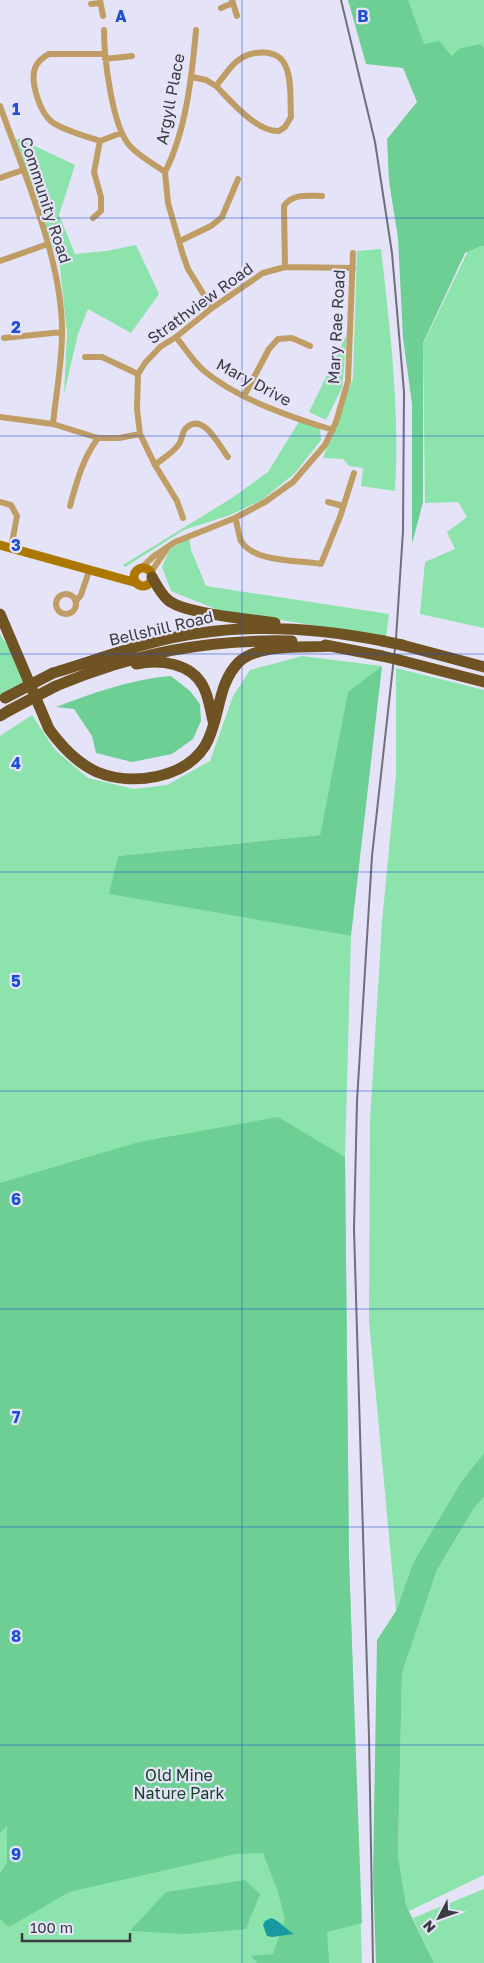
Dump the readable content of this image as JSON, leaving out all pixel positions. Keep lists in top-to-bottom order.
{
  "streets": {
    "highway": ["Bellshill Road"],
    "street": [
      "Argyll Place",
      "Community Road",
      "Strathview Road",
      "Mary Rae Road",
      "Mary Drive"
    ]
  },
  "crossings": [
    ["Strathview Road", "Mary Rae Road"],
    ["Strathview Road", "Mary Drive"],
    ["Mary Rae Road", "Mary Drive"]
  ],
  "parks": ["Old Mine Nature Park"],
  "scale_bar": "100 m",
  "north": "bottom left",
  "grid": {
    "columns": ["A", "B"],
    "rows": [
      "1",
      "2",
      "3",
      "4",
      "5",
      "6",
      "7",
      "8",
      "9"
    ]
  }
}
